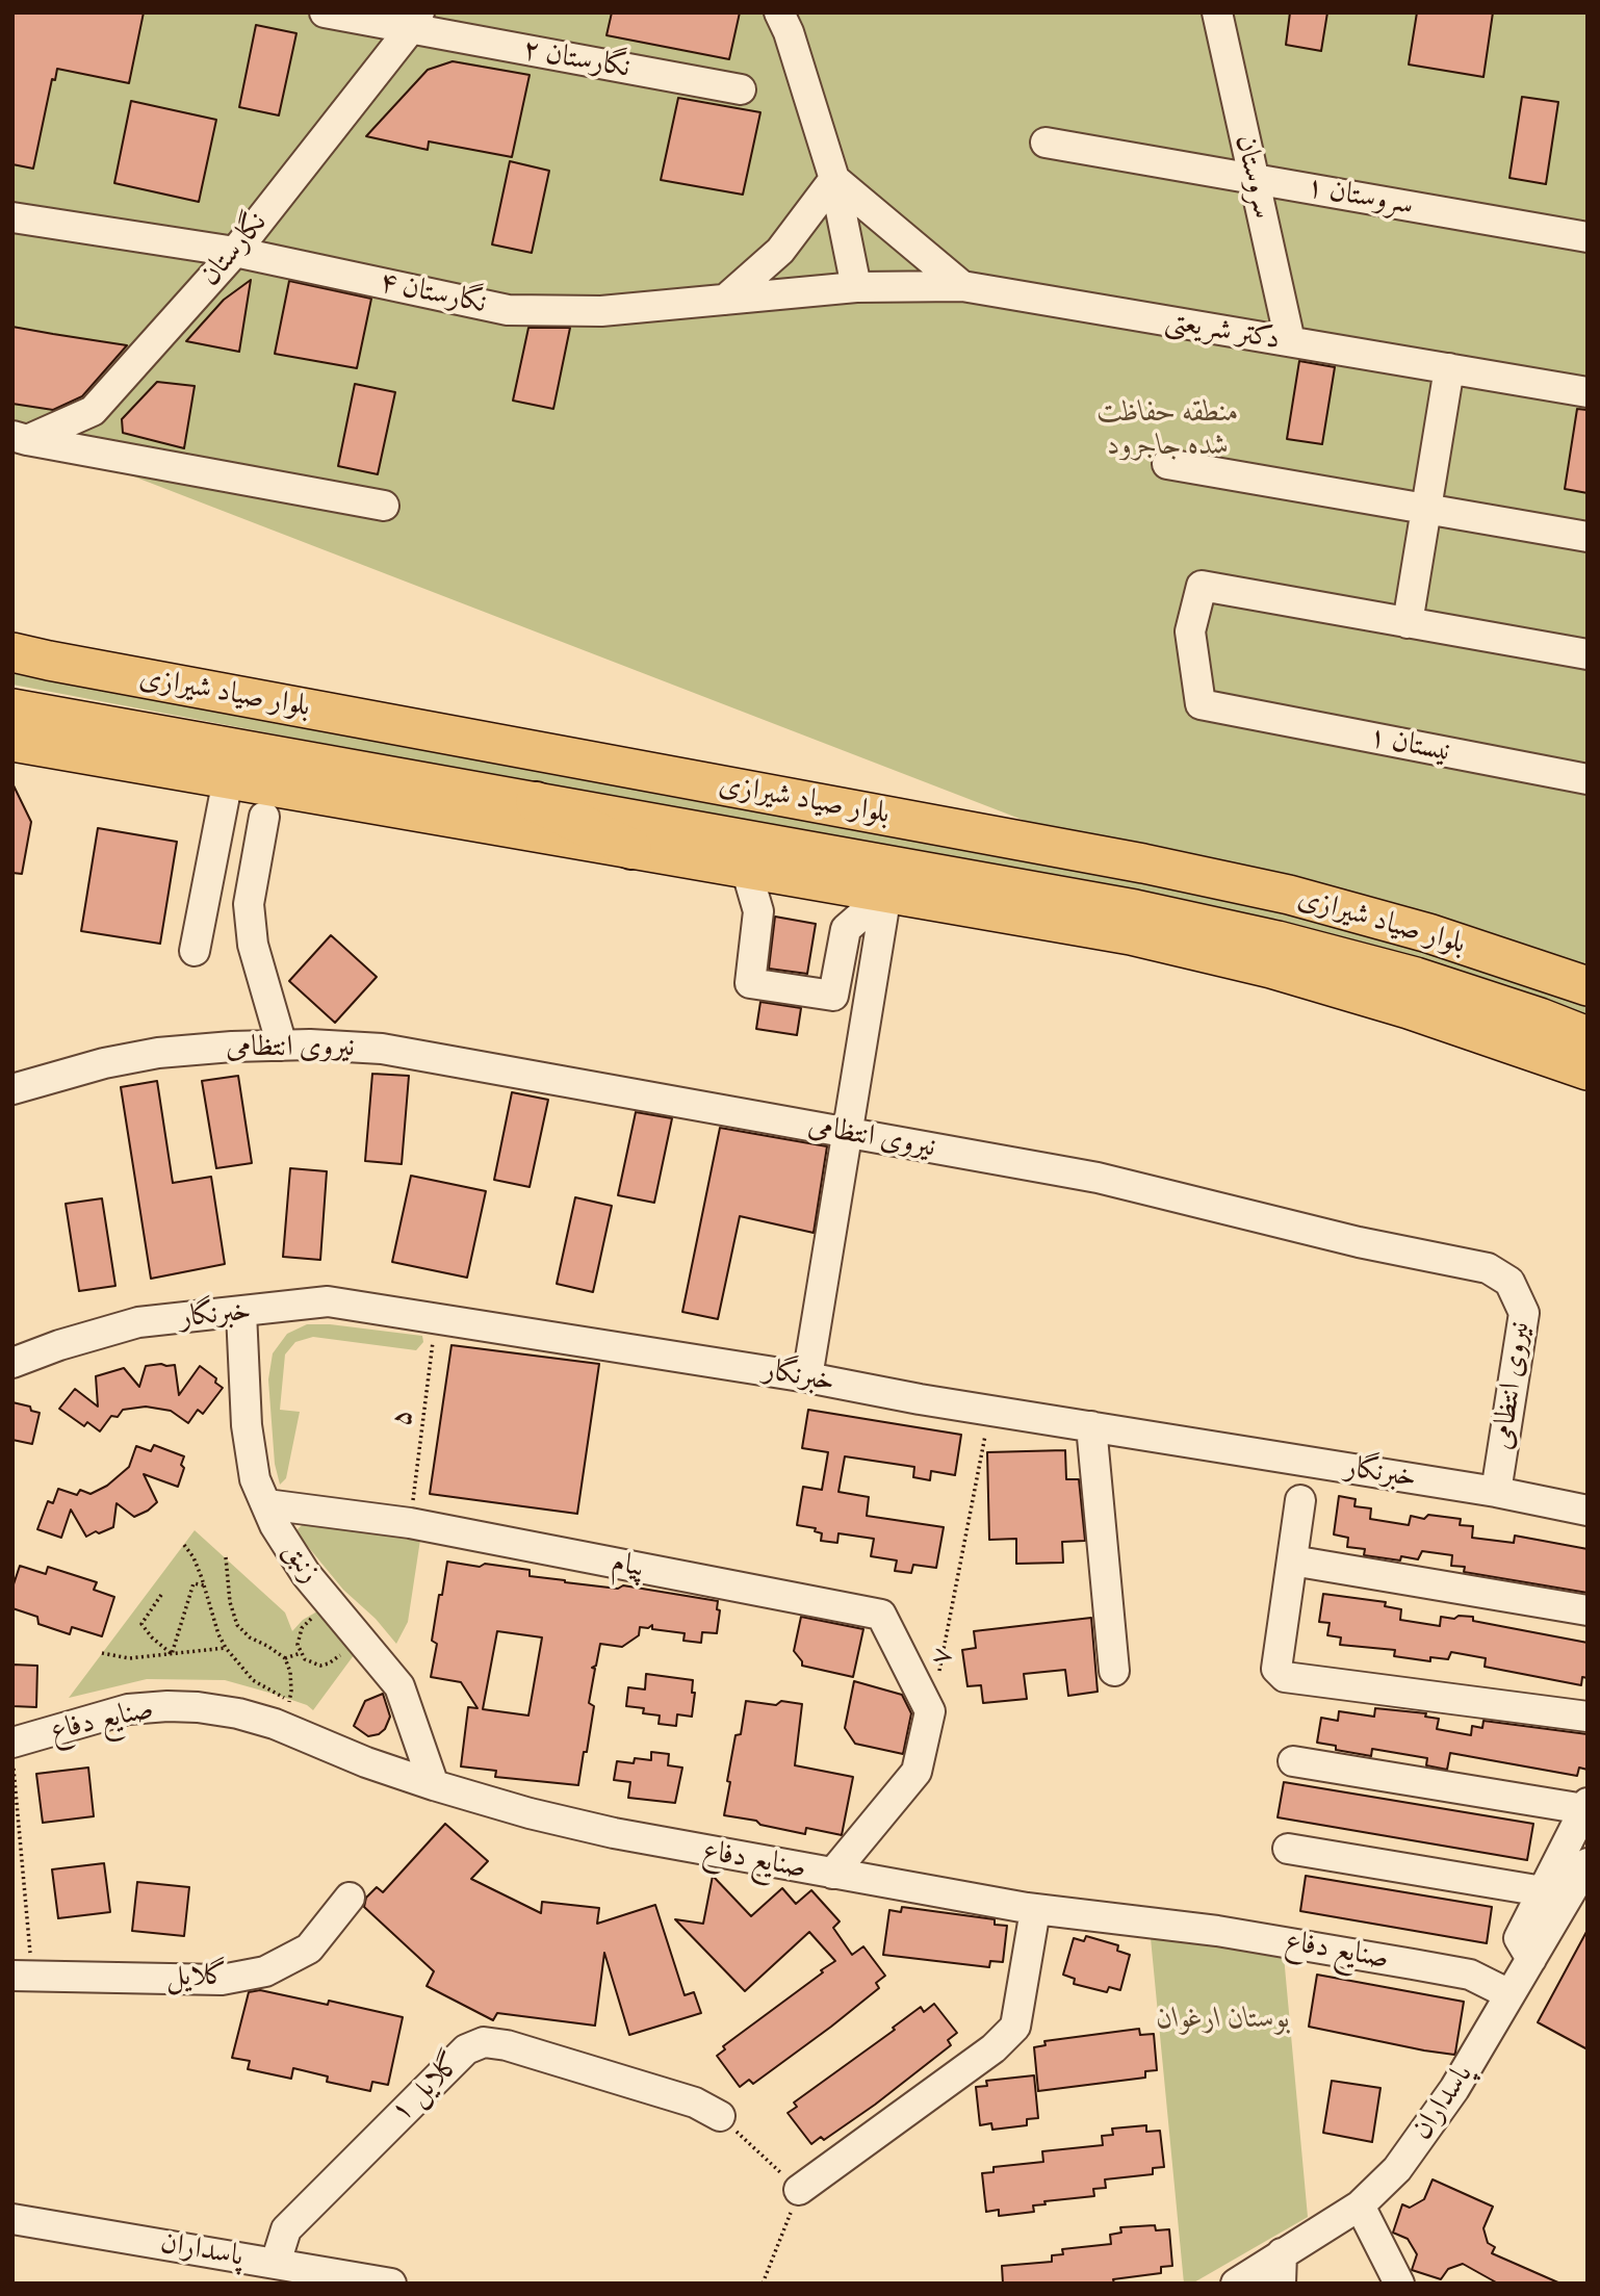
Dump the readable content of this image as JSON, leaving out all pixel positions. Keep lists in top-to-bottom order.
{
  "streets": {
    "main road": ["بلوار صیاد شیرازی"],
    "street": [
      "نگارستان ۲",
      "سروستان",
      "سروستان ۱",
      "نگارستان",
      "نگارستان ۴",
      "دکتر شریعتی",
      "نیستان ۱",
      "نیروی انتظامی",
      "خبرنگار",
      "زنبق",
      "پیام",
      "صنایع دفاع",
      "گلایل",
      "گلایل ۱",
      "پاسداران"
    ],
    "path": ["۵", "۷"]
  },
  "crossings": [
    ["نگارستان ۲", "نگارستان"],
    ["سروستان", "سروستان ۱"],
    ["سروستان", "دکتر شریعتی"],
    ["نگارستان", "نگارستان ۴"],
    ["نگارستان ۴", "دکتر شریعتی"],
    ["نیروی انتظامی", "خبرنگار"],
    ["خبرنگار", "۵"],
    ["خبرنگار", "زنبق"],
    ["خبرنگار", "۷"],
    ["۵", "پیام"],
    ["زنبق", "پیام"],
    ["زنبق", "صنایع دفاع"],
    ["پیام", "۷"],
    ["صنایع دفاع", "پاسداران"],
    ["گلایل ۱", "پاسداران"]
  ],
  "parks": ["منطقه حفاظت شده جاجرود", "بوستان ارغوان"]
}
